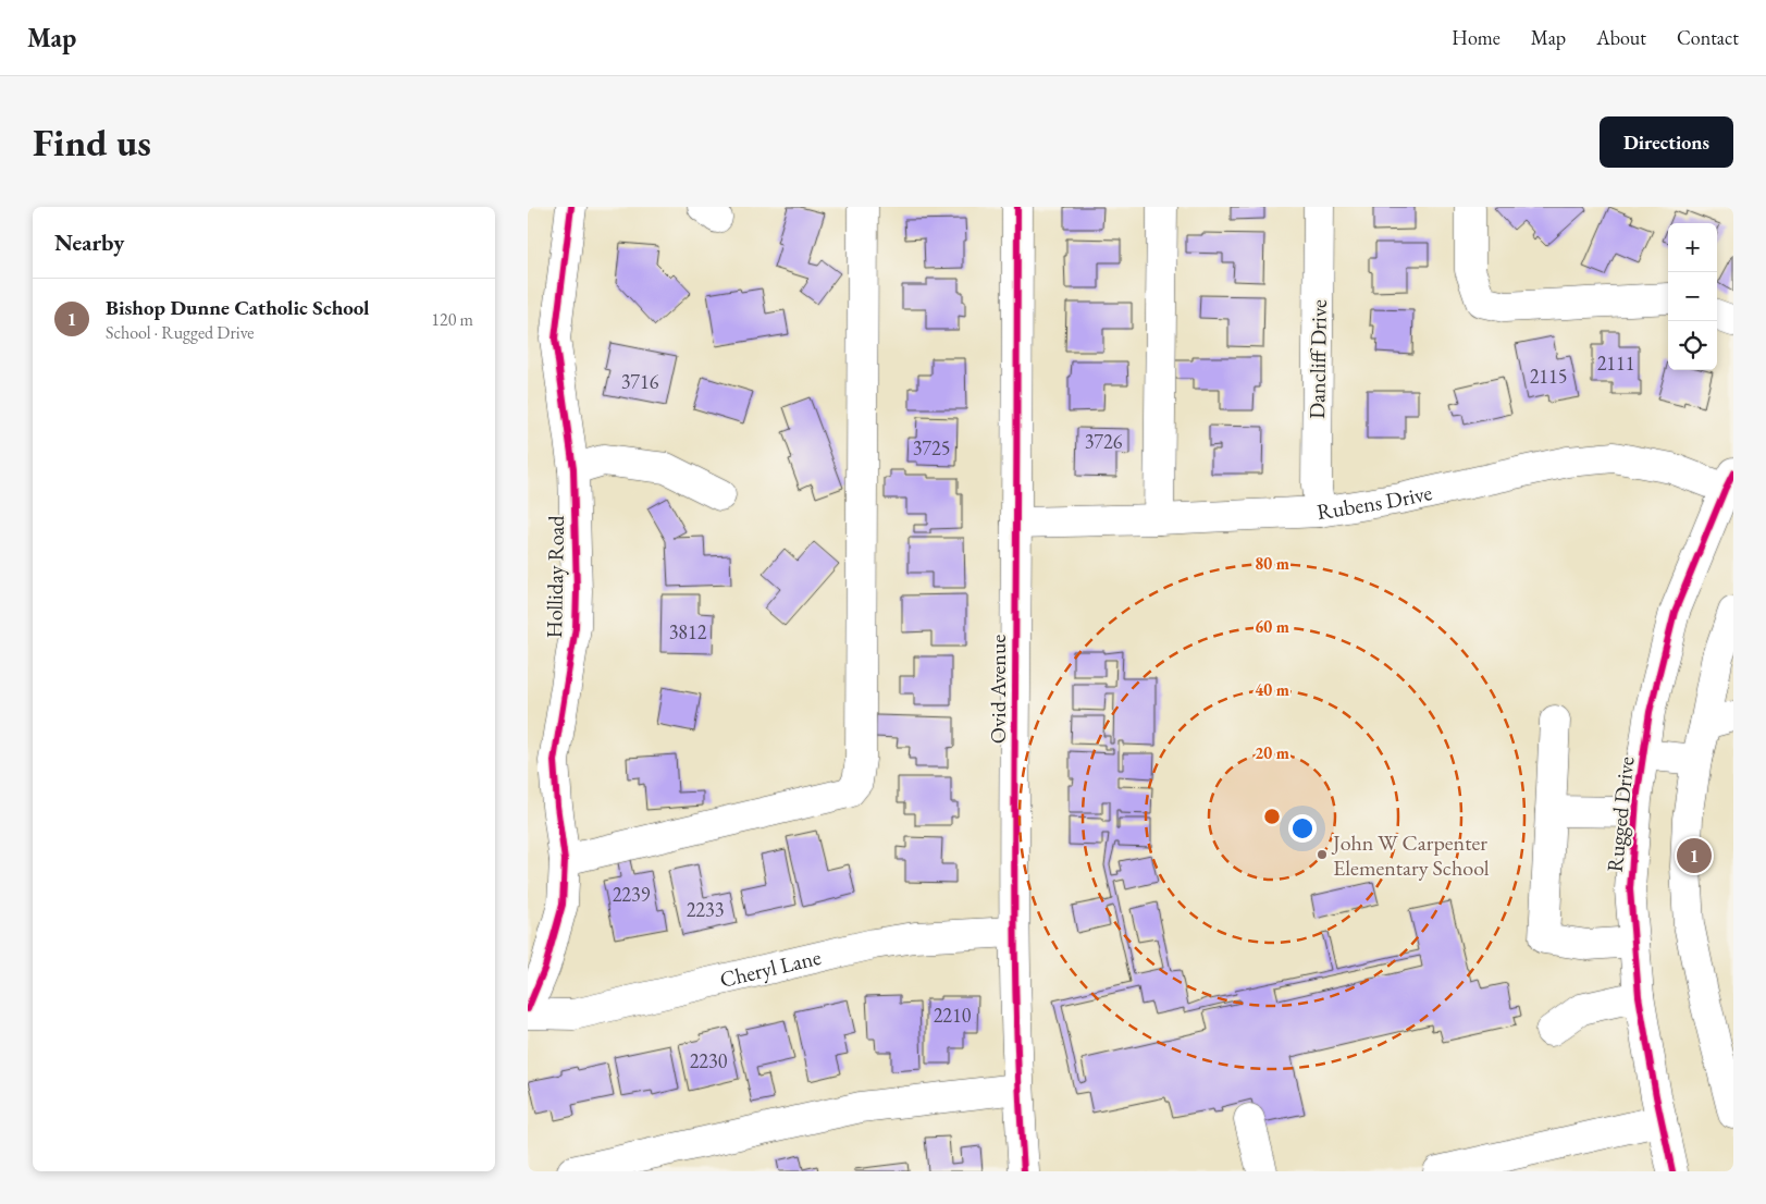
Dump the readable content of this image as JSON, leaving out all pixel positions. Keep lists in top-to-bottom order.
{
  "streets": {
    "street": [
      "Dancliff Drive",
      "Rubens Drive",
      "Holliday Road",
      "Ovid Avenue",
      "Rugged Drive",
      "Cheryl Lane"
    ]
  },
  "crossings": [
    ["Dancliff Drive", "Rubens Drive"],
    ["Rubens Drive", "Ovid Avenue"],
    ["Rubens Drive", "Rugged Drive"],
    ["Ovid Avenue", "Cheryl Lane"]
  ],
  "places": ["John W Carpenter Elementary School"],
  "house_numbers": [
    "2111",
    "2115",
    "3716",
    "3726",
    "3725",
    "3812",
    "2239",
    "2233",
    "2210",
    "2230"
  ],
  "page": {
    "header": "Map",
    "nav": [
      "Home",
      "Map",
      "About",
      "Contact"
    ],
    "buttons": "Directions",
    "title": "Find us",
    "heading": "Nearby",
    "map_buttons": ["+", "−"],
    "list": [
      {
        "mark": "1",
        "name": "Bishop Dunne Catholic School",
        "note": "School · Rugged Drive",
        "value": "120 m"
      }
    ],
    "pins": "1"
  },
  "rings": [
    "80 m",
    "60 m",
    "40 m",
    "20 m"
  ]
}
